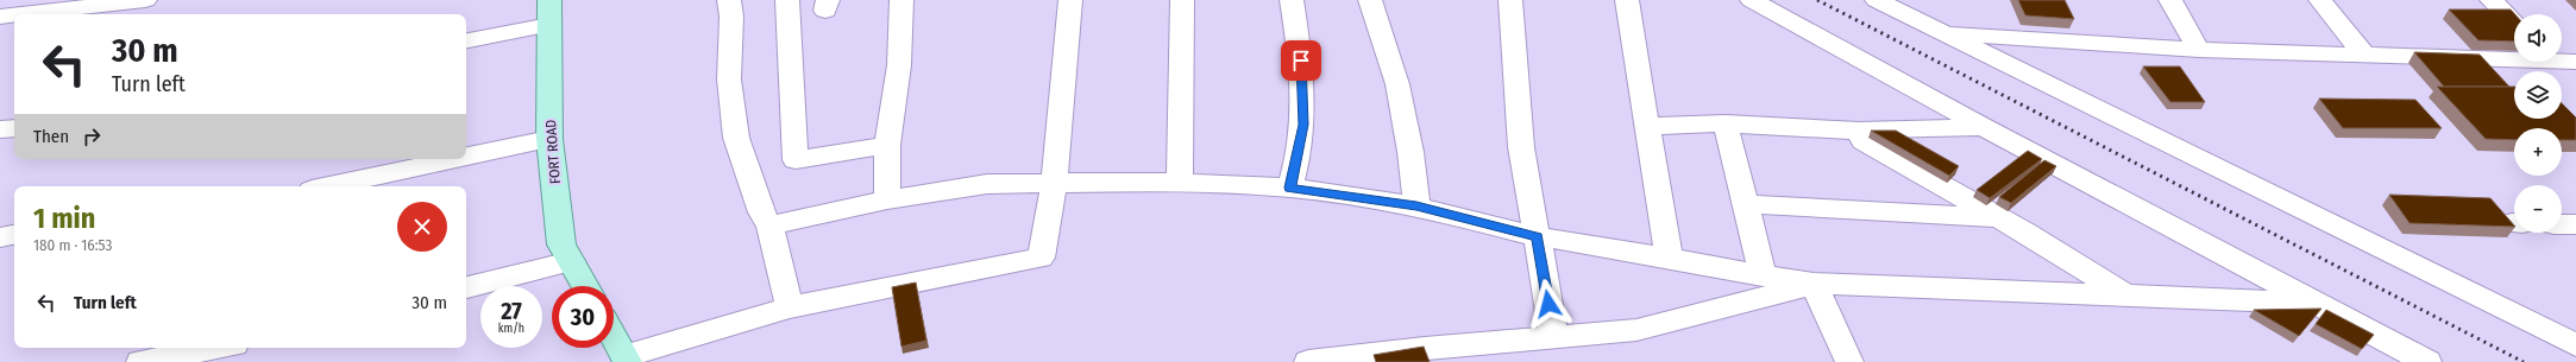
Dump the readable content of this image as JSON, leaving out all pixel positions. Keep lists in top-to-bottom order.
{
  "streets": {
    "main road": ["FORT ROAD"]
  },
  "page": {
    "map_buttons": ["+", "−"],
    "turn": ["30 m", "Turn left"],
    "then": "Then",
    "heading": ["1 min", "180 m · 16:53"],
    "list": [
      {
        "name": "Turn left",
        "value": "30 m"
      }
    ],
    "speed": "27 km/h",
    "limit": "30"
  }
}
